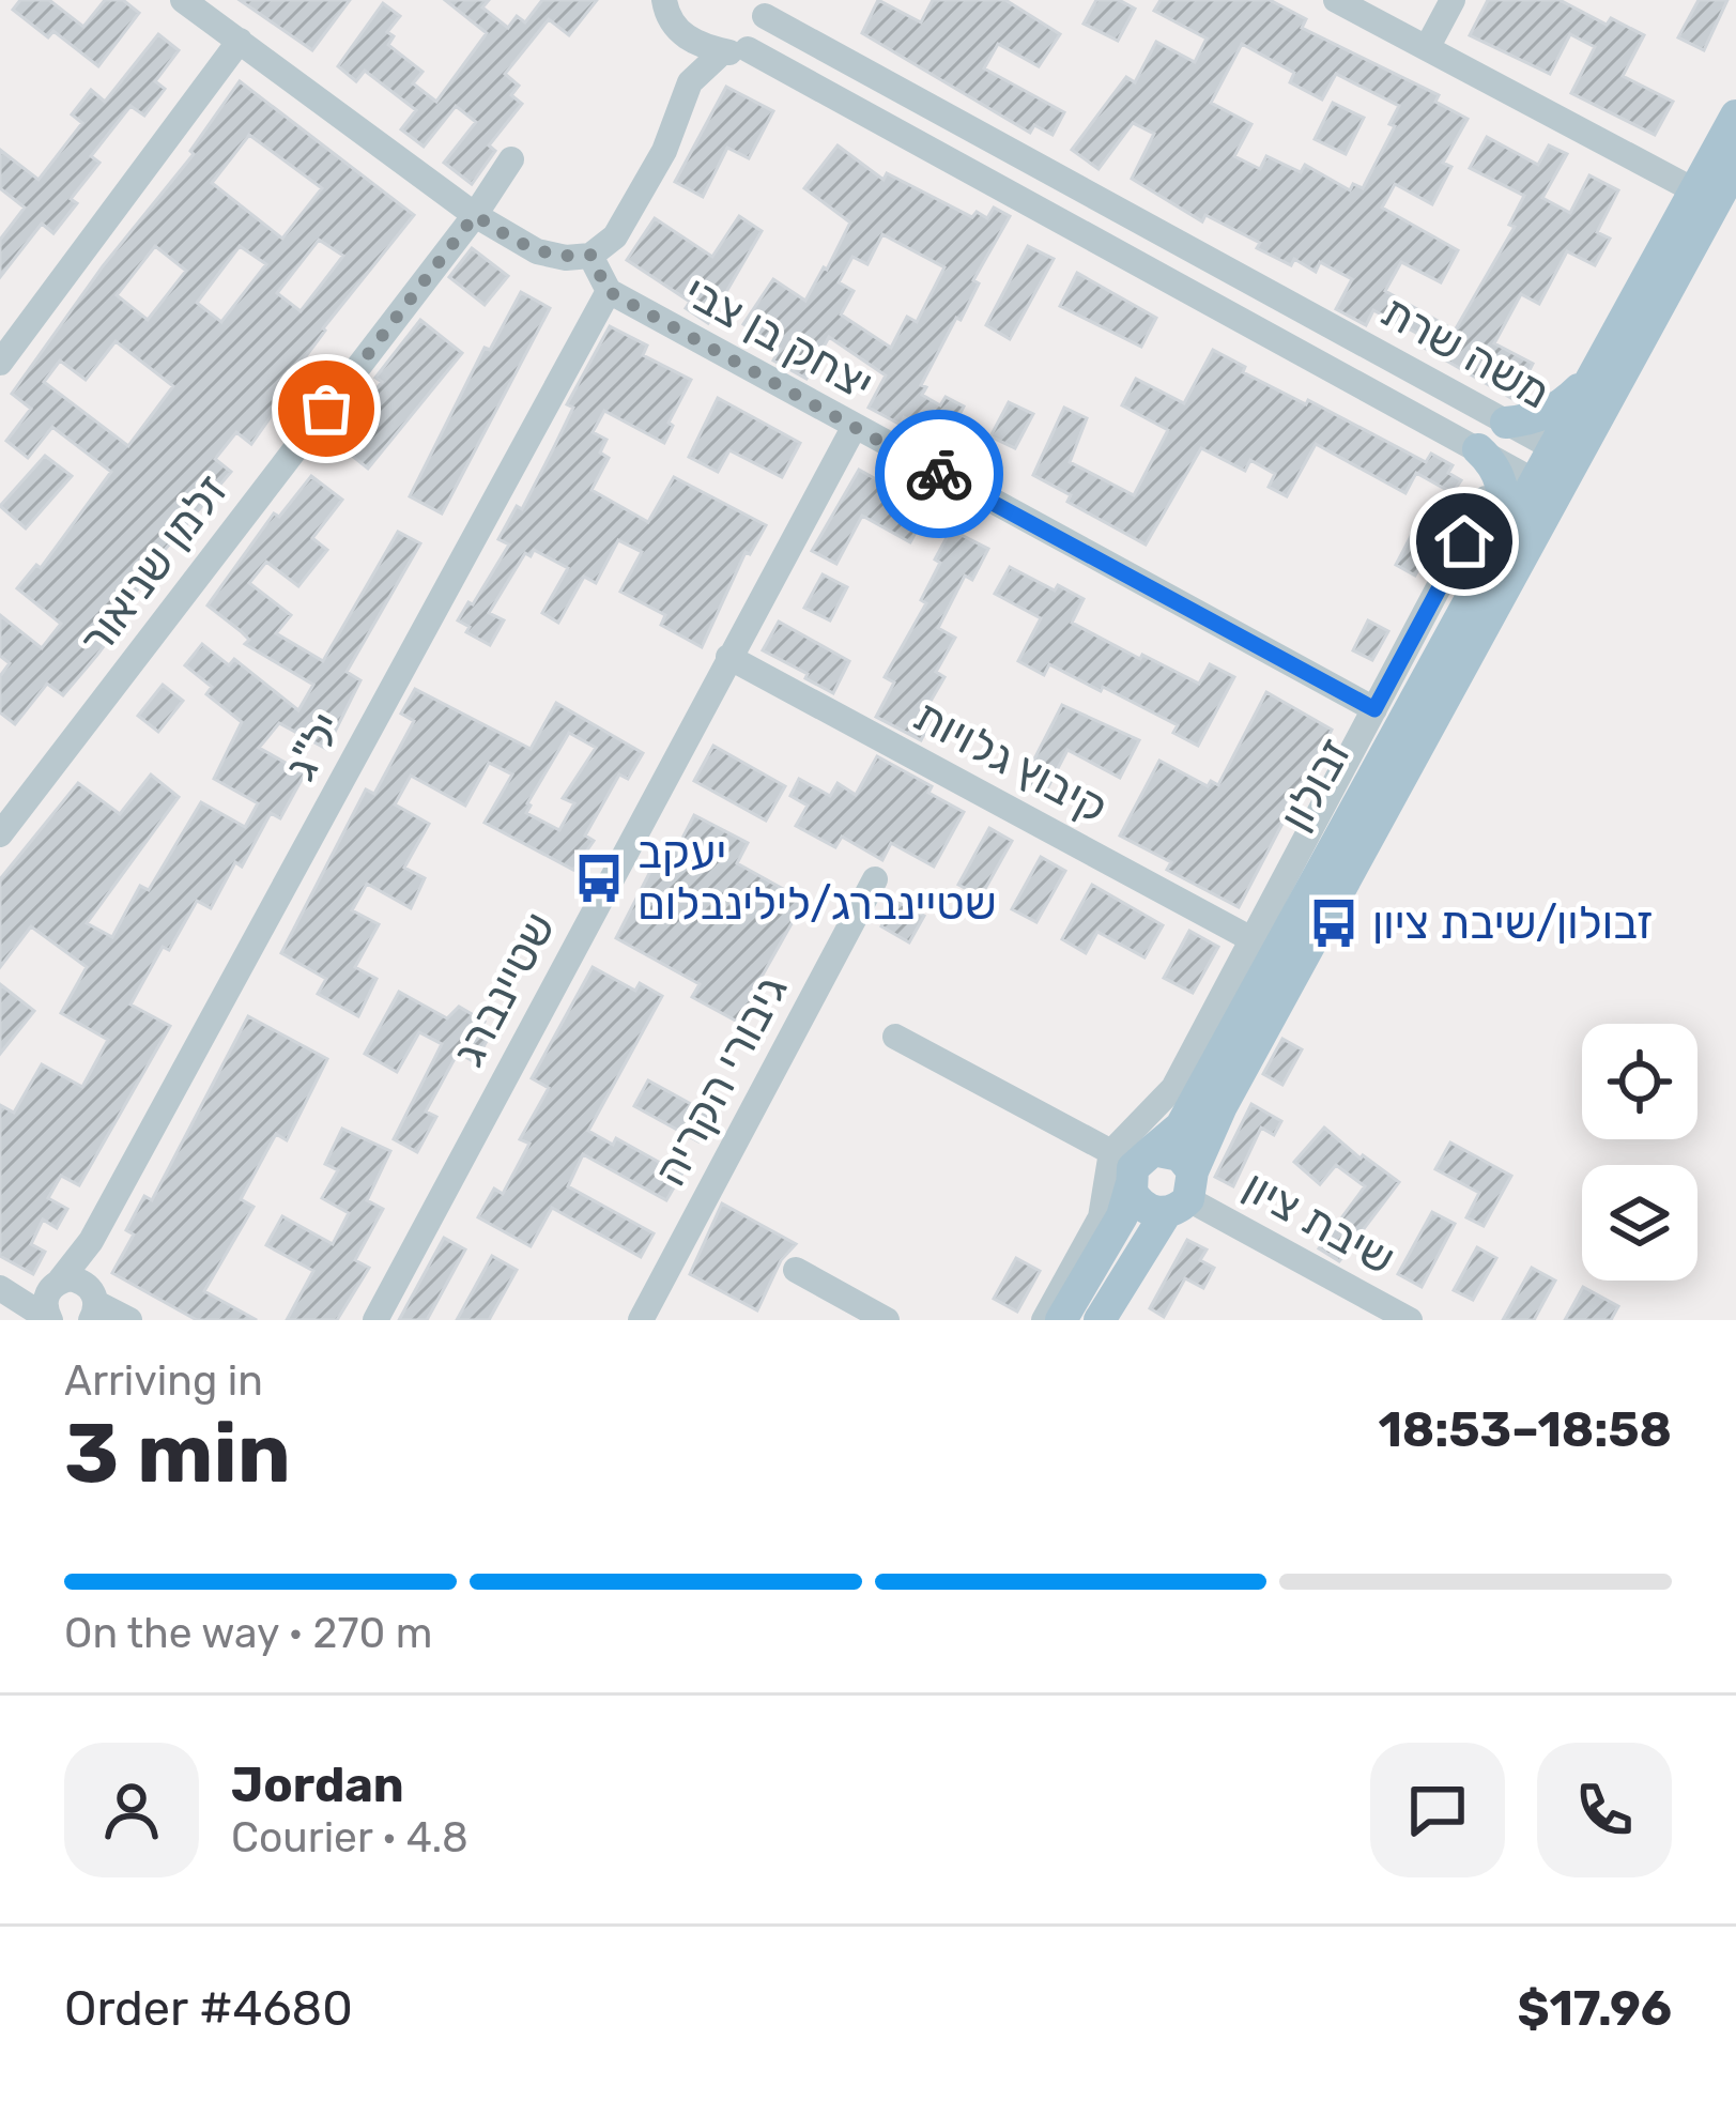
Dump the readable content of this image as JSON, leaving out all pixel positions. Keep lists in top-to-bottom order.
{
  "streets": {
    "main road": ["זבולון"],
    "street": [
      "יצחק בן צבי",
      "משה שרת",
      "זלמן שניאור",
      "יל\"ג",
      "קיבוץ גלויות",
      "שטיינברג",
      "גיבורי הקריה",
      "שיבת ציון"
    ]
  },
  "crossings": [
    ["יצחק בן צבי", "יל\"ג"],
    ["יצחק בן צבי", "זבולון"],
    ["יצחק בן צבי", "שטיינברג"],
    ["משה שרת", "זבולון"],
    ["קיבוץ גלויות", "זבולון"],
    ["קיבוץ גלויות", "שטיינברג"],
    ["זבולון", "שיבת ציון"]
  ],
  "places": {
    "bus stop": ["יעקב שטיינברג/לילינבלום", "זבולון/שיבת ציון"]
  },
  "page": {
    "heading": ["3 min", "Arriving in", "18:53–18:58"],
    "panel": [
      "Jordan",
      "Courier · 4.8",
      "Order #4680",
      "$17.96"
    ],
    "bar": "On the way · 270 m"
  }
}
